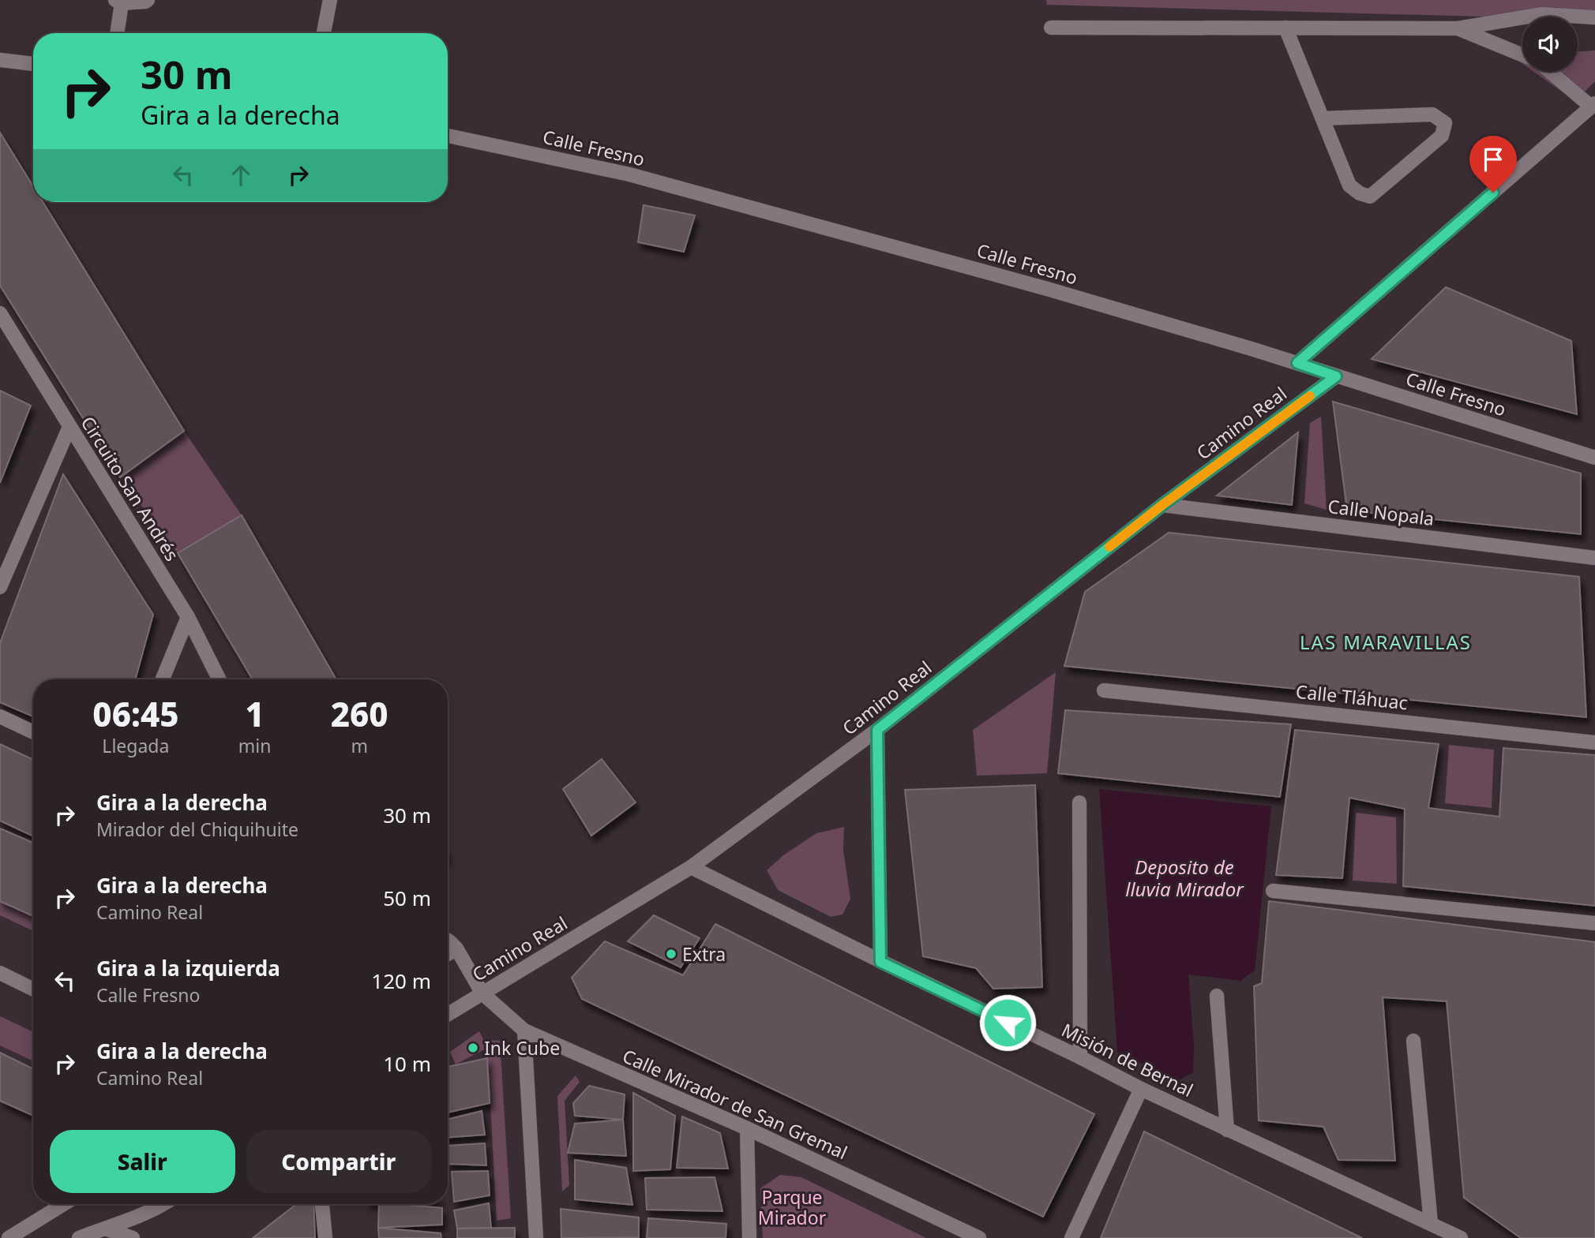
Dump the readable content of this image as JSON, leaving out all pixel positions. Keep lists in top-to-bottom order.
{
  "streets": {
    "street": [
      "Calle Fresno",
      "Camino Real",
      "Circuito San Andrés",
      "Calle Nopala",
      "Calle Tláhuac",
      "Misión de Bernal",
      "Calle Mirador de San Gremal"
    ]
  },
  "crossings": [
    ["Calle Fresno", "Camino Real"],
    ["Camino Real", "Calle Nopala"],
    ["Camino Real", "Misión de Bernal"],
    ["Camino Real", "Calle Mirador de San Gremal"]
  ],
  "districts": ["LAS MARAVILLAS"],
  "water": ["Deposito de lluvia Mirador"],
  "parks": ["Parque Mirador"],
  "places": ["Extra", "Ink Cube"],
  "page": {
    "turn": ["30 m", "Gira a la derecha"],
    "eta": [
      "06:45",
      "Llegada",
      "1",
      "min",
      "260",
      "m"
    ],
    "list": [
      {
        "name": "Gira a la derecha",
        "note": "Mirador del Chiquihuite",
        "value": "30 m"
      },
      {
        "name": "Gira a la derecha",
        "note": "Camino Real",
        "value": "50 m"
      },
      {
        "name": "Gira a la izquierda",
        "note": "Calle Fresno",
        "value": "120 m"
      },
      {
        "name": "Gira a la derecha",
        "note": "Camino Real",
        "value": "10 m"
      }
    ],
    "buttons": ["Salir", "Compartir"]
  }
}
